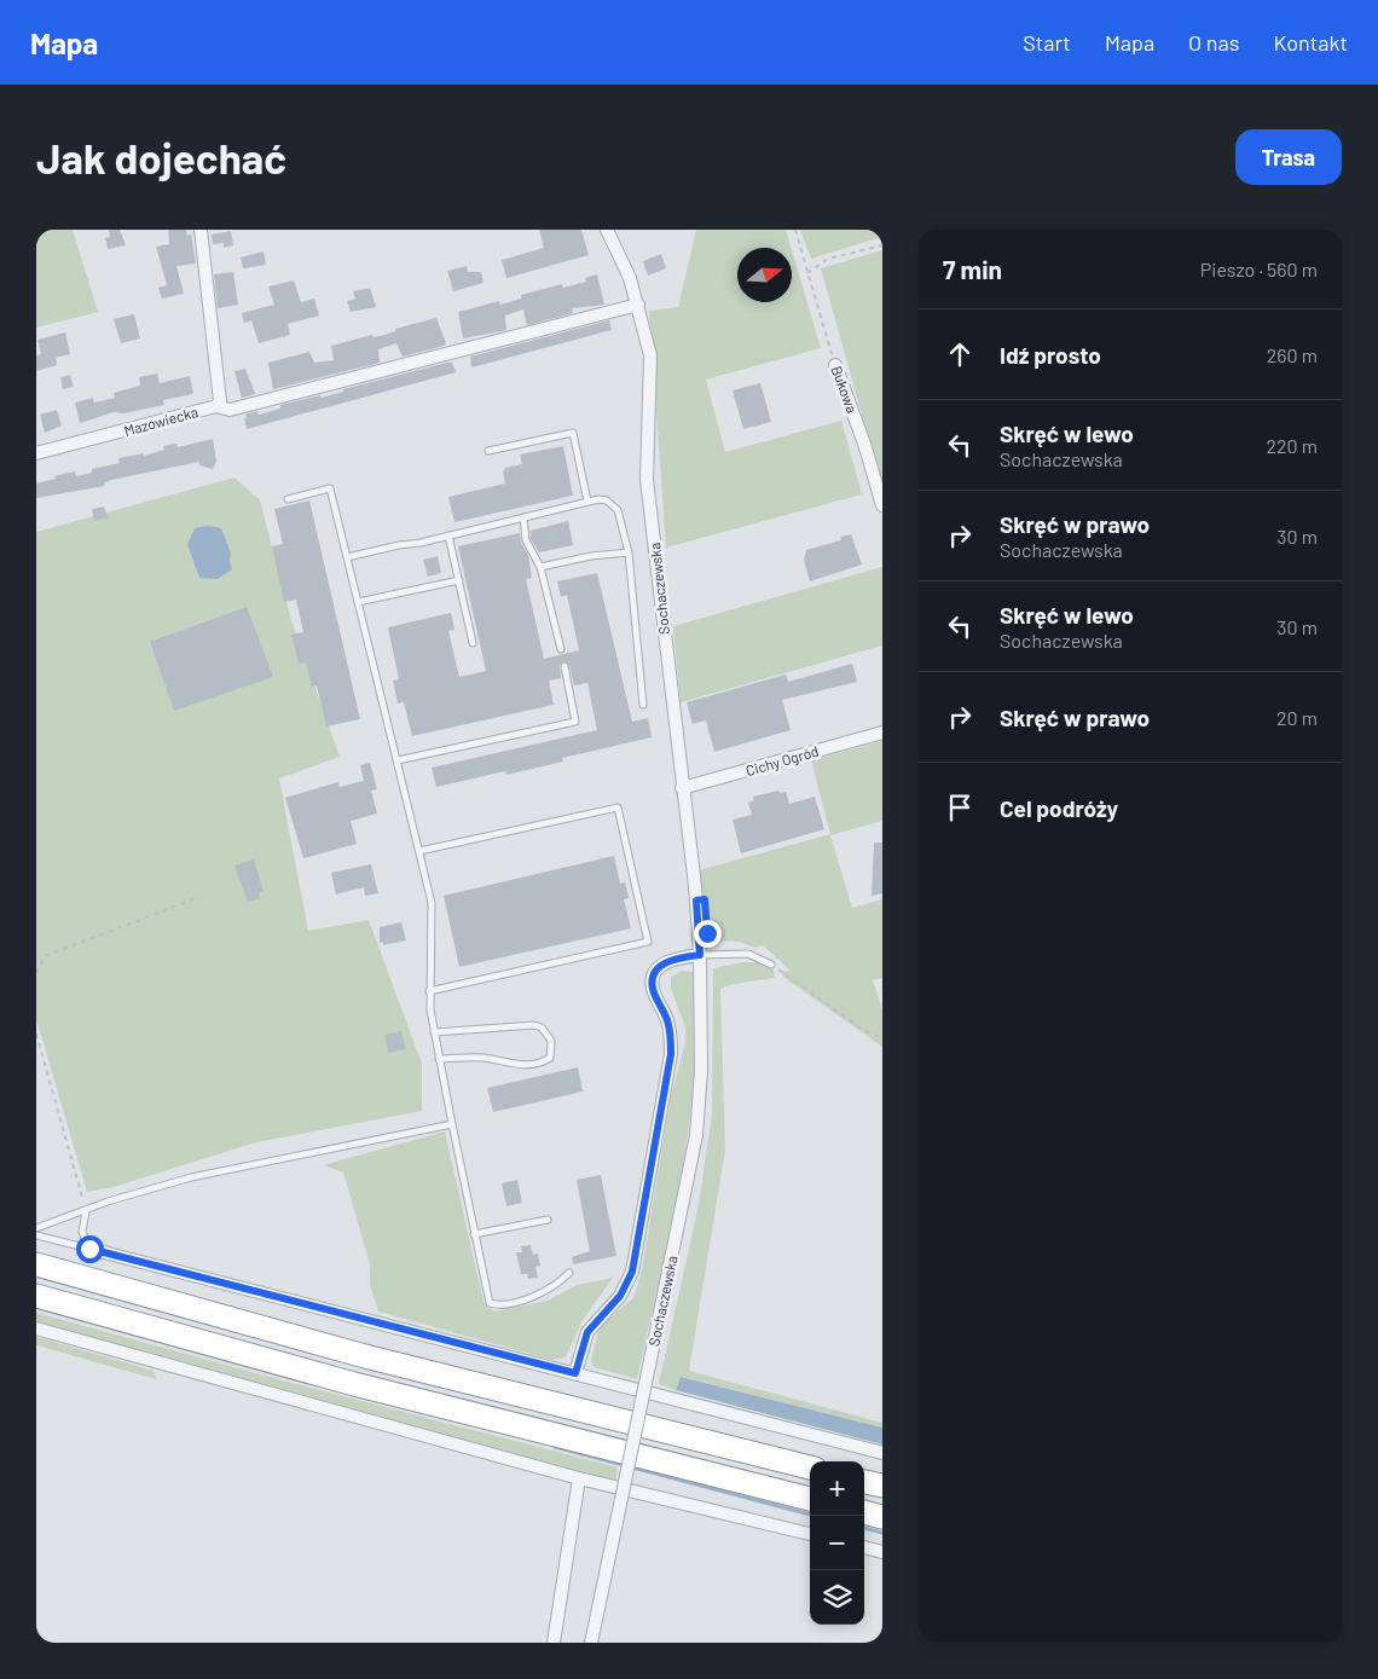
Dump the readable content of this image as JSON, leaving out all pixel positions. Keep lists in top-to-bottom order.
{
  "streets": {
    "street": [
      "Bukowa",
      "Mazowiecka",
      "Sochaczewska",
      "Cichy Ogród"
    ]
  },
  "crossings": [
    ["Sochaczewska", "Cichy Ogród"]
  ],
  "north": "right",
  "page": {
    "header": "Mapa",
    "nav": [
      "Start",
      "Mapa",
      "O nas",
      "Kontakt"
    ],
    "buttons": "Trasa",
    "title": "Jak dojechać",
    "heading": ["7 min", "Pieszo · 560 m"],
    "list": [
      ["Idź prosto", "260 m"],
      ["Skręć w lewo", "Sochaczewska", "220 m"],
      ["Skręć w prawo", "Sochaczewska", "30 m"],
      ["Skręć w lewo", "Sochaczewska", "30 m"],
      ["Skręć w prawo", "20 m"],
      "Cel podróży"
    ],
    "map_buttons": ["+", "−"]
  }
}
